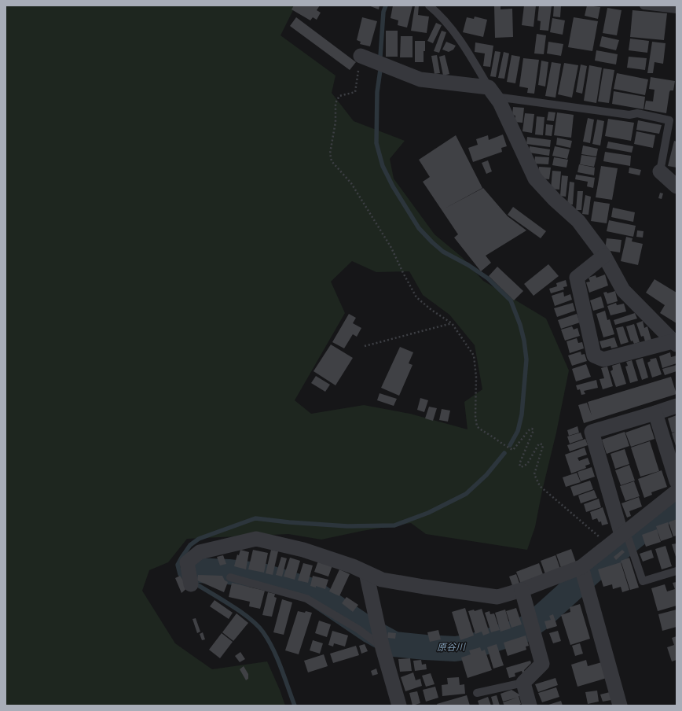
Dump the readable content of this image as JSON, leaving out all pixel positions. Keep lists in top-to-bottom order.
{
  "water": ["原谷川"]
}
